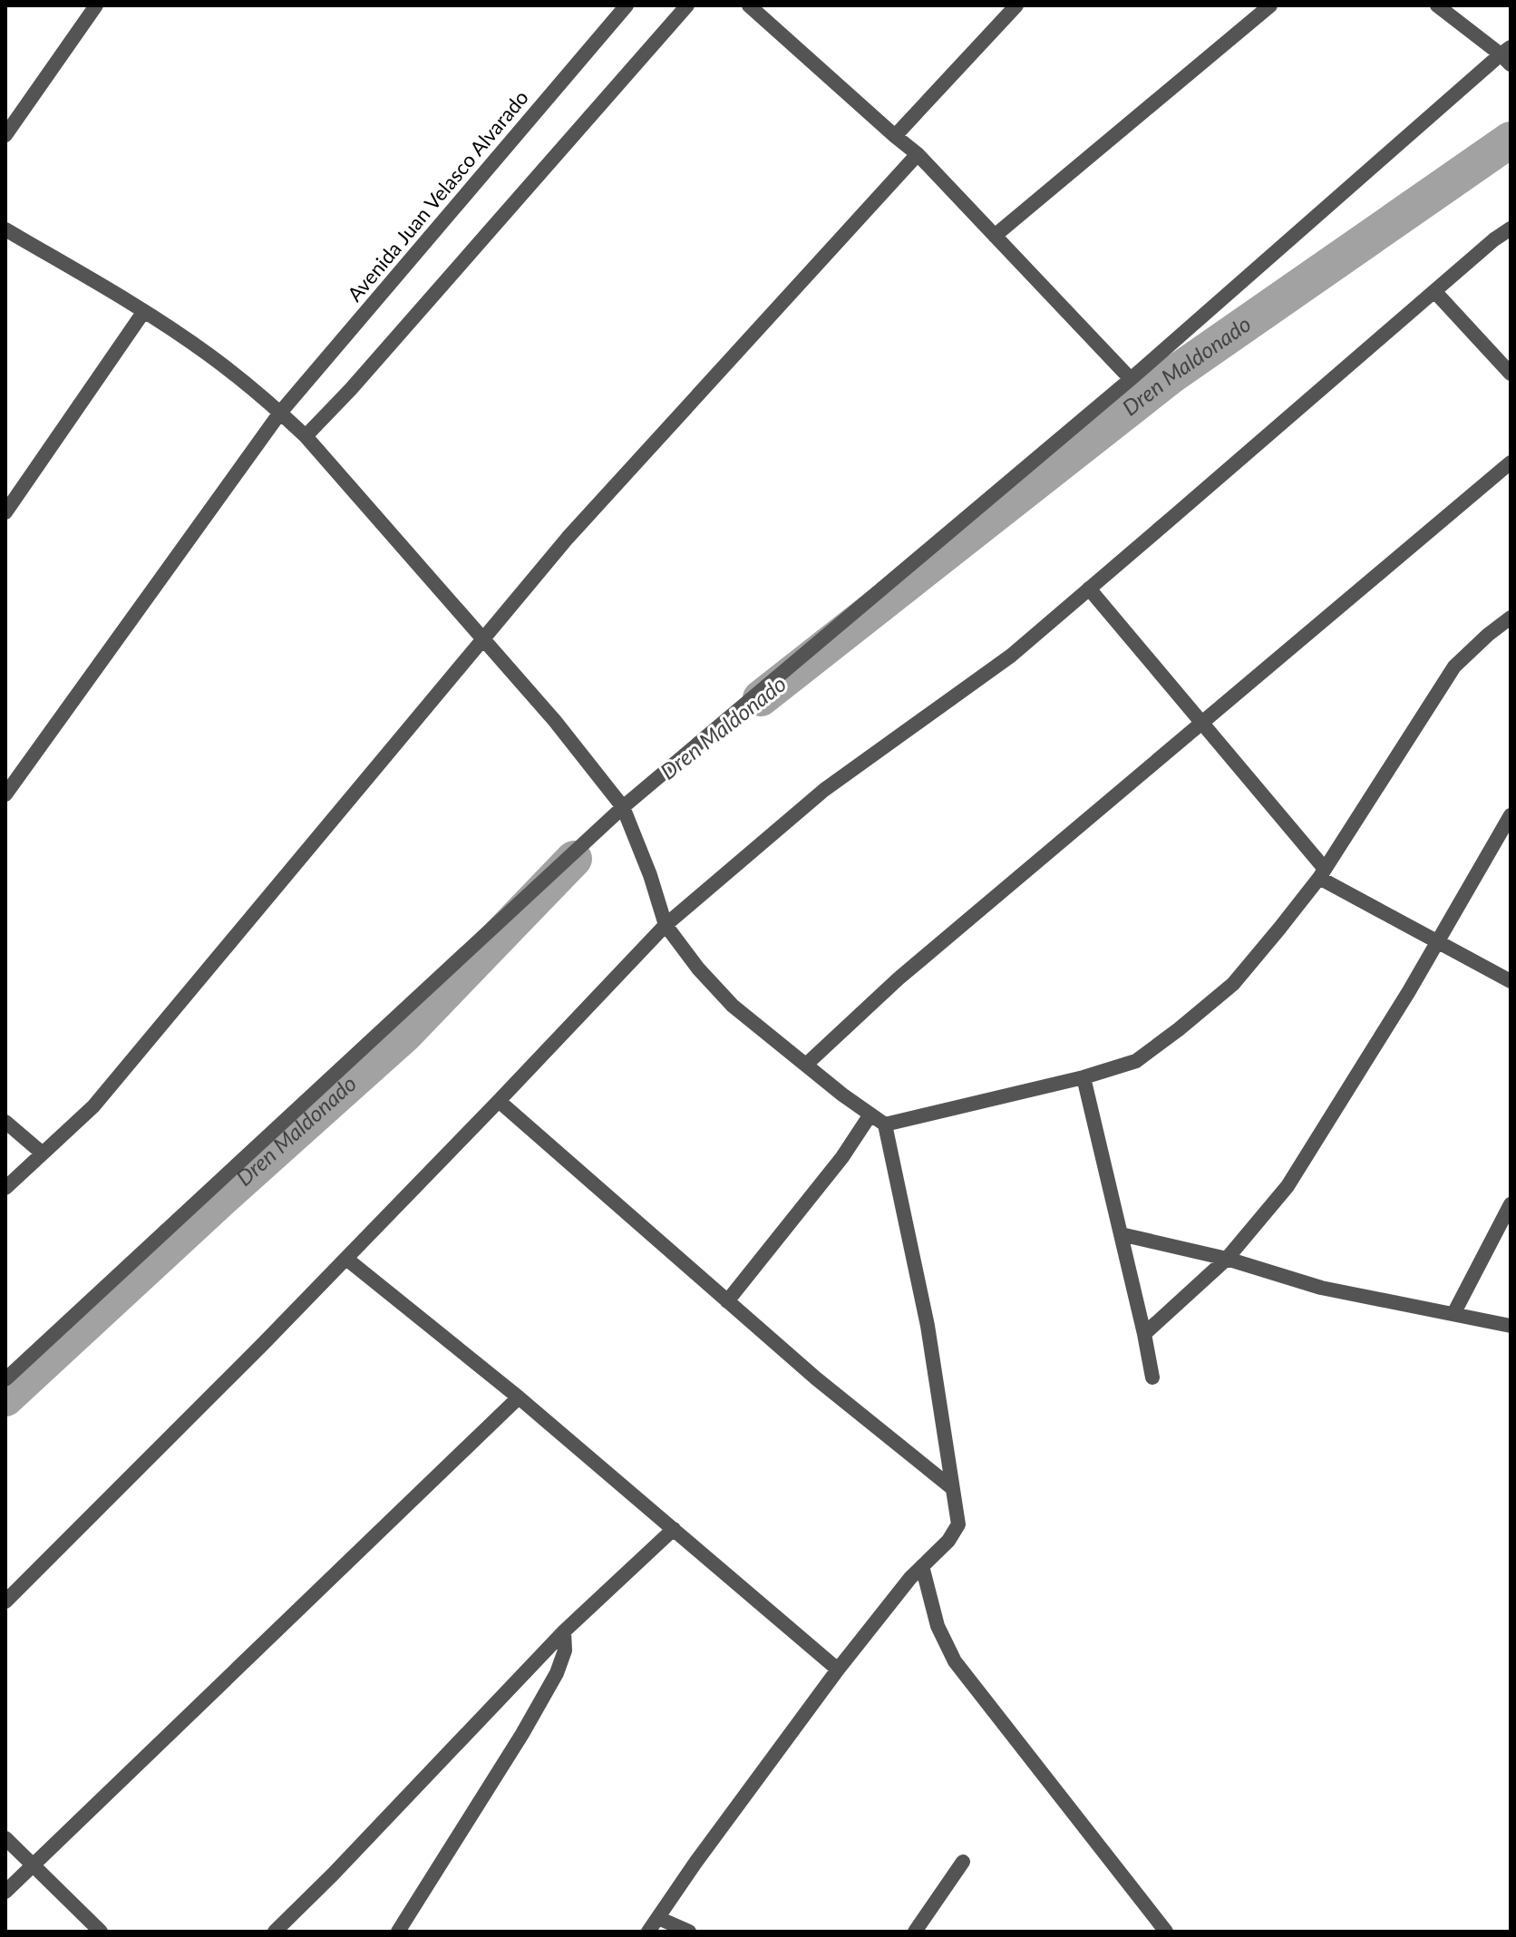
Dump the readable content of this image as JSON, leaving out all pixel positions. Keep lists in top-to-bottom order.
{
  "streets": {
    "street": ["Avenida Juan Velasco Alvarado"]
  },
  "water": ["Dren Maldonado"]
}
